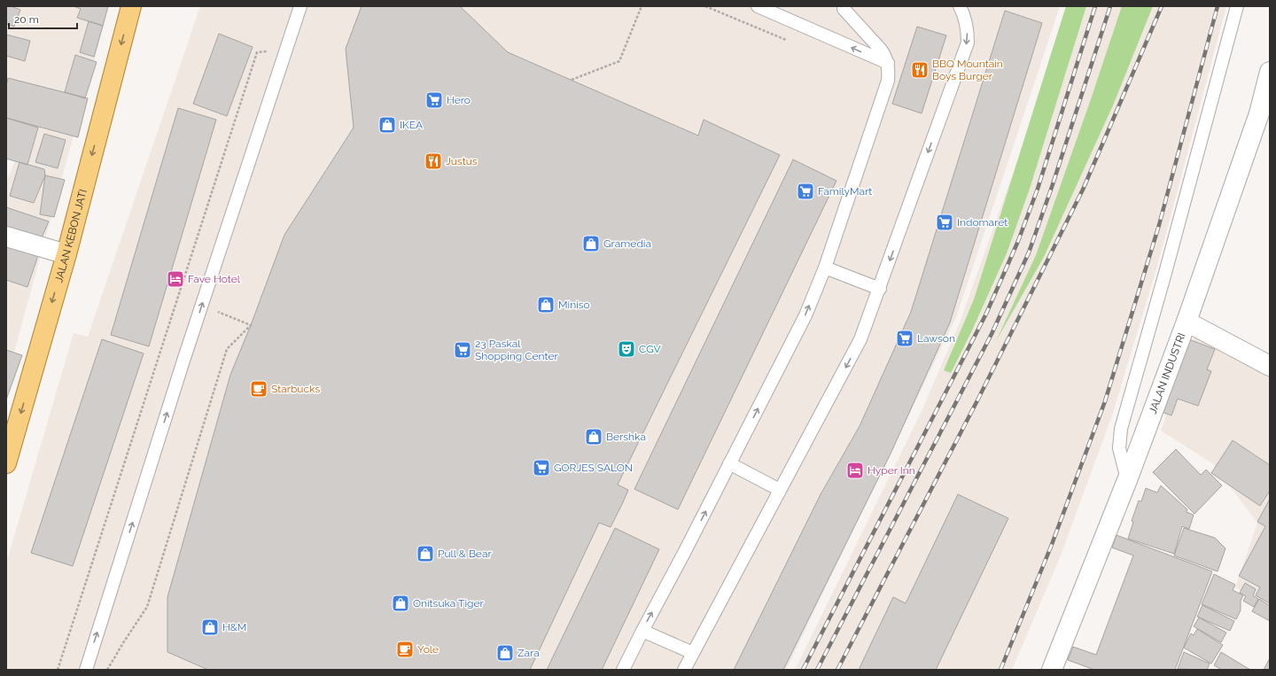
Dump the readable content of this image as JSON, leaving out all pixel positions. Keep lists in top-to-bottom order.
{
  "streets": {
    "main road": ["JALAN KEBON JATI"],
    "street": ["JALAN INDUSTRI"]
  },
  "one_way": ["JALAN KEBON JATI"],
  "places": {
    "restaurant": ["BBQ Mountain Boys Burger", "Justus"],
    "supermarket": [
      "Hero",
      "FamilyMart",
      "Indomaret",
      "Lawson",
      "23 Paskal Shopping Center",
      "GORJES SALON"
    ],
    "shop": [
      "IKEA",
      "Gramedia",
      "Miniso",
      "Bershka",
      "Pull & Bear",
      "Onitsuka Tiger",
      "H&M",
      "Zara"
    ],
    "hotel": ["Fave Hotel", "Hyper Inn"],
    "theatre": ["CGV"],
    "cafe": ["Starbucks", "Yole"]
  },
  "scale_bar": "20 m"
}
